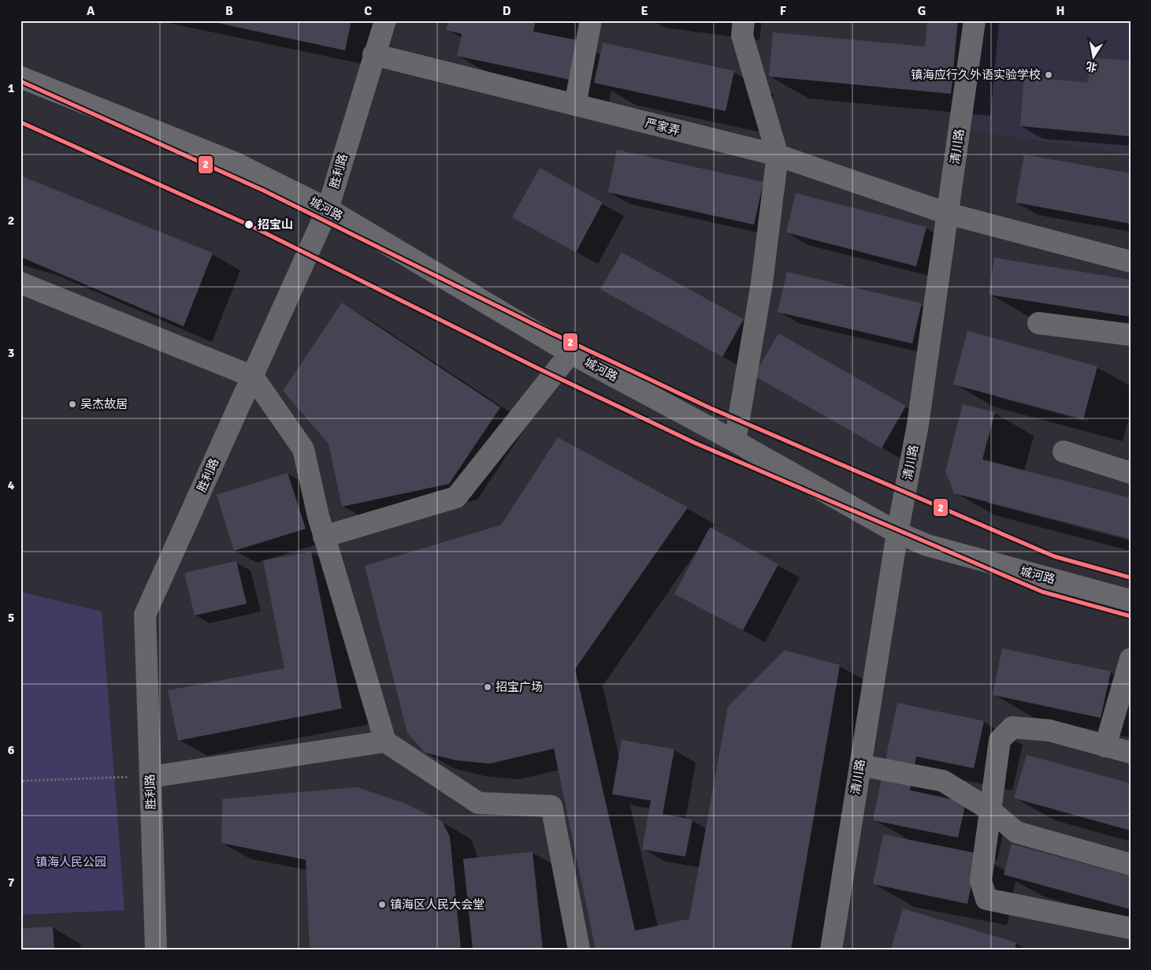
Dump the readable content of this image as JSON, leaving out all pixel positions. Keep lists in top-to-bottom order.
{
  "streets": {
    "main road": ["城河路"],
    "street": ["严家弄", "清川路", "胜利路"]
  },
  "crossings": [
    ["严家弄", "清川路"],
    ["严家弄", "胜利路"],
    ["清川路", "城河路"],
    ["胜利路", "城河路"]
  ],
  "parks": ["镇海人民公园"],
  "places": [
    "镇海应行久外语实验学校",
    "招宝山",
    "吴杰故居",
    "招宝广场",
    "镇海区人民大会堂"
  ],
  "lines": ["transit line 2"],
  "north": "bottom",
  "grid": {
    "columns": [
      "A",
      "B",
      "C",
      "D",
      "E",
      "F",
      "G",
      "H"
    ],
    "rows": [
      "1",
      "2",
      "3",
      "4",
      "5",
      "6",
      "7"
    ]
  }
}
